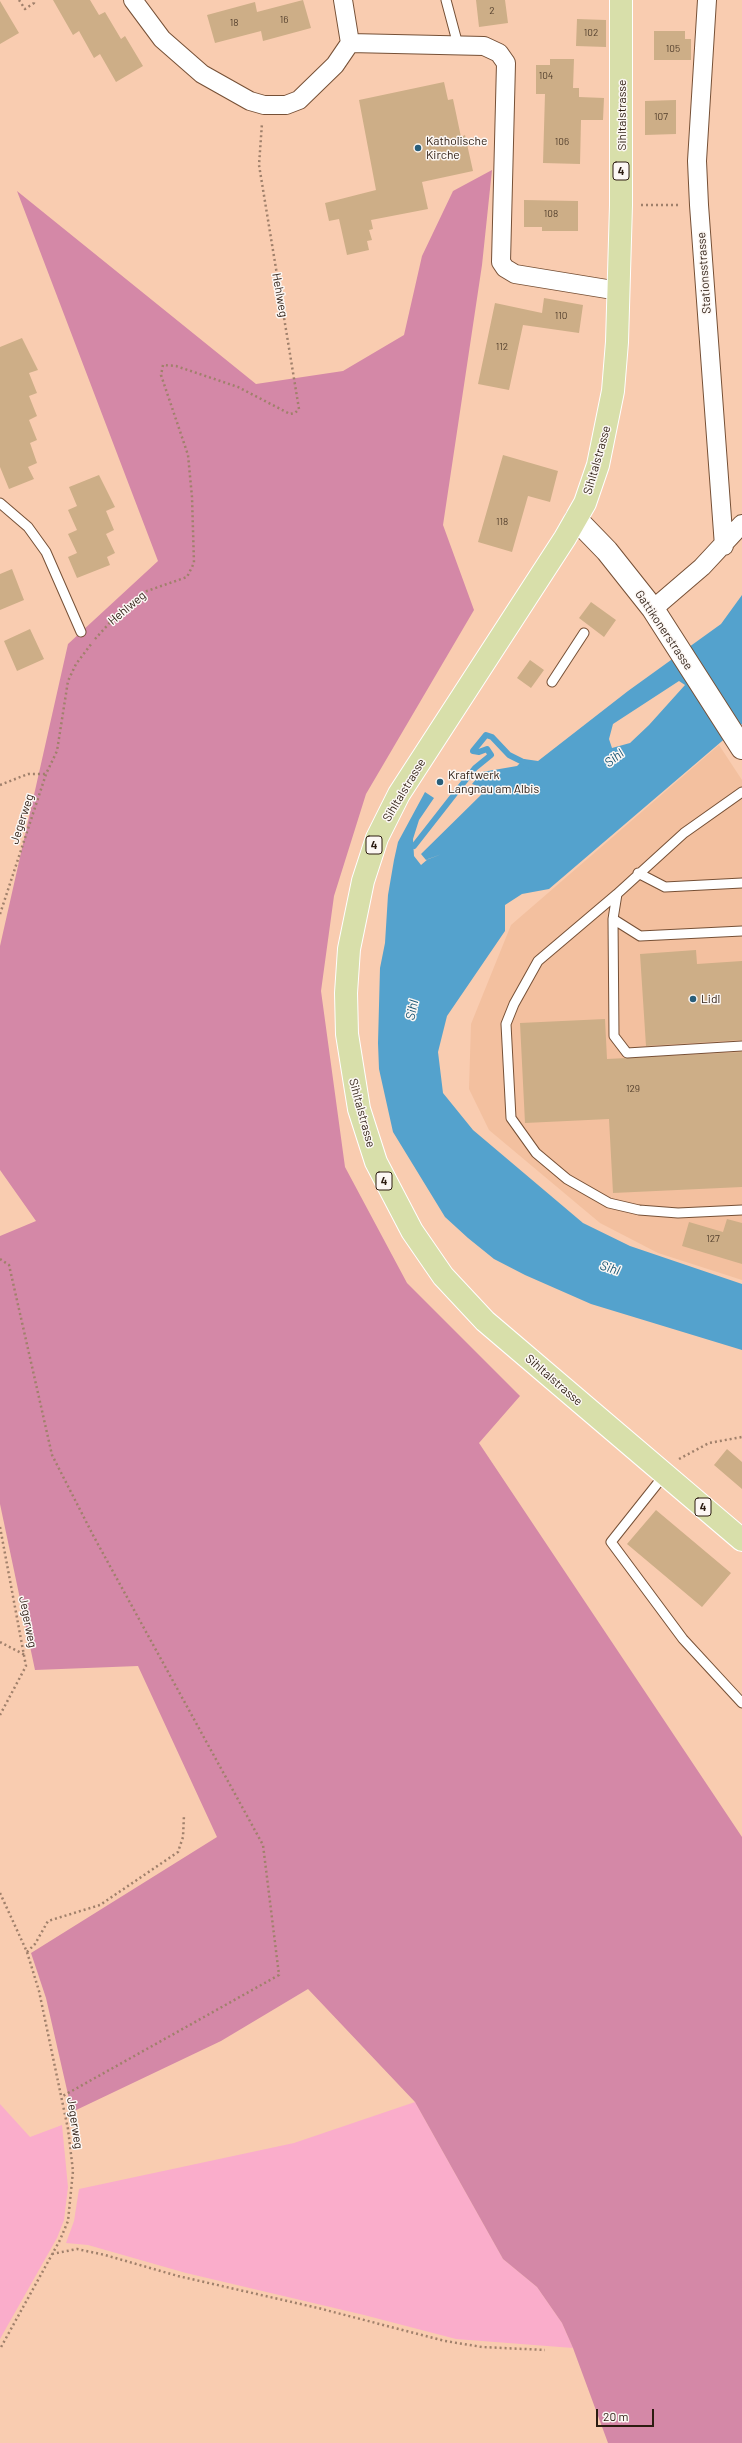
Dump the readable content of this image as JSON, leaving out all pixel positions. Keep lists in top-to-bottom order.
{
  "streets": {
    "main road": ["Sihltalstrasse", "4", "Gattikonerstrasse"],
    "street": ["Stationsstrasse"],
    "path": ["Hehlweg", "Jegerweg"]
  },
  "crossings": [
    ["Sihltalstrasse", "Gattikonerstrasse"],
    ["Hehlweg", "Jegerweg"]
  ],
  "water": ["Sihl"],
  "places": ["Katholische Kirche", "Kraftwerk Langnau am Albis", "Lidl"],
  "house_numbers": [
    "2",
    "16",
    "18",
    "102",
    "105",
    "104",
    "107",
    "106",
    "108",
    "110",
    "112",
    "118",
    "129",
    "127"
  ],
  "scale_bar": "20 m"
}
